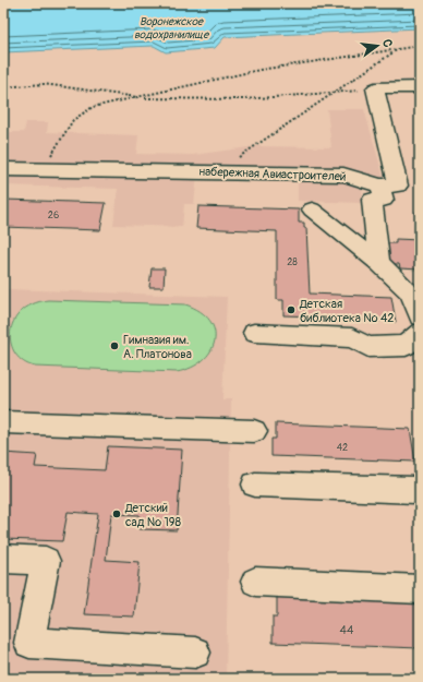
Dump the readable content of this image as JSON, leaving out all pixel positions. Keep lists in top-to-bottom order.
{
  "streets": {
    "street": ["набережная Авиастроителей"]
  },
  "water": ["Воронежское водохранилище"],
  "places": ["Детская библиотека № 42", "Гимназия им. А. Платонова", "Детский сад № 198"],
  "house_numbers": [
    "26",
    "28",
    "42",
    "44"
  ],
  "north": "right"
}
